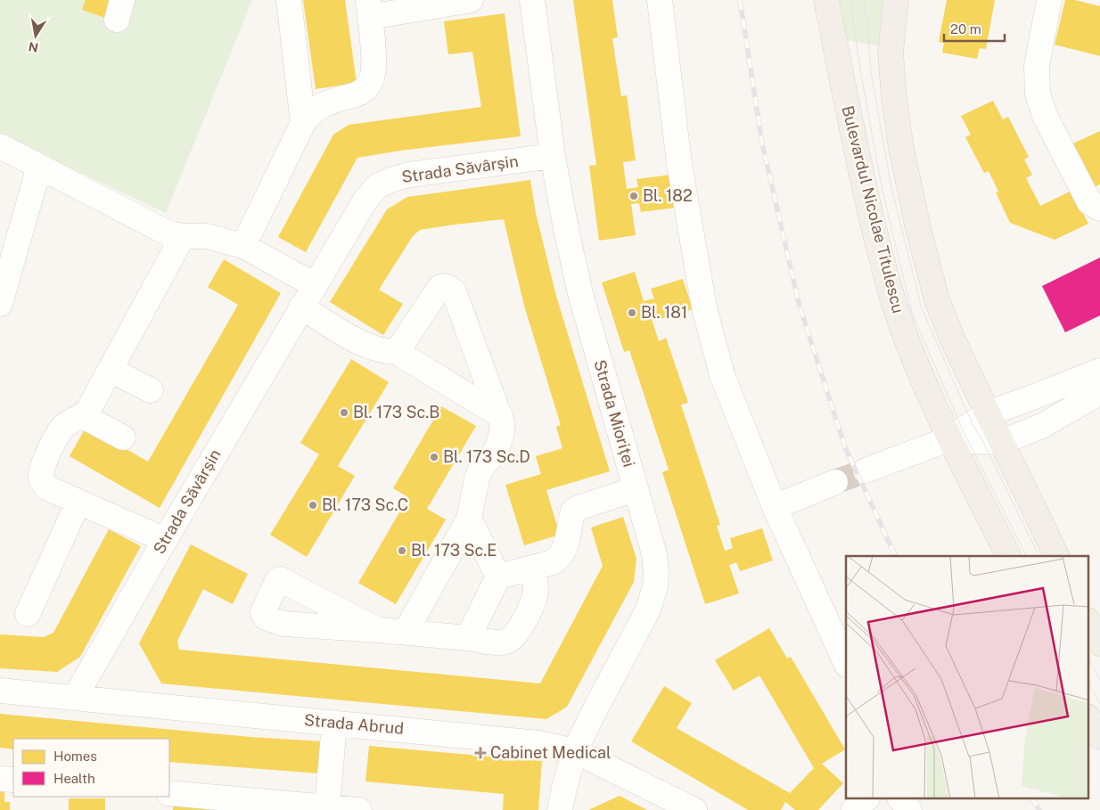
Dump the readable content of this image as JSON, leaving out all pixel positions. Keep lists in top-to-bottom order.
{
  "streets": {
    "main road": ["Bulevardul Nicolae Titulescu"],
    "street": ["Strada Săvârșin", "Strada Mioriței", "Strada Abrud"]
  },
  "crossings": [
    ["Strada Săvârșin", "Strada Mioriței"],
    ["Strada Săvârșin", "Strada Abrud"],
    ["Strada Mioriței", "Strada Abrud"]
  ],
  "places": {
    "other": [
      "Bl. 182",
      "Bl. 181",
      "Bl. 173 Sc.B",
      "Bl. 173 Sc.D",
      "Bl. 173 Sc.C",
      "Bl. 173 Sc.E"
    ],
    "health": ["Cabinet Medical"]
  },
  "legend": ["Homes", "Health"],
  "scale_bar": "20 m",
  "north": "bottom"
}
